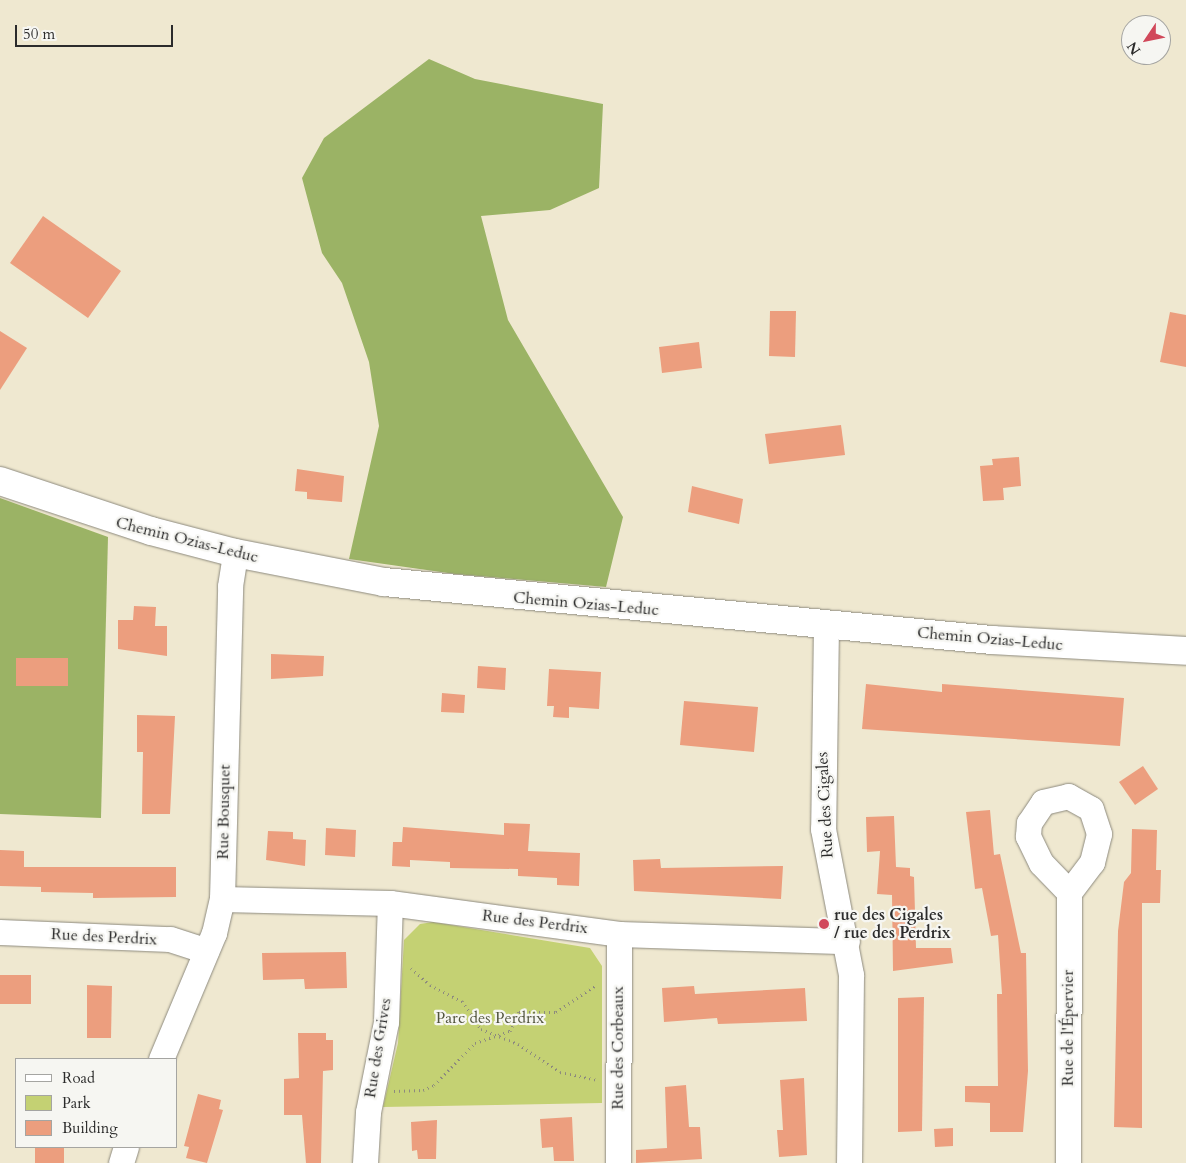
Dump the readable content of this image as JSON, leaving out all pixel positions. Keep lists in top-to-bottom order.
{
  "streets": {
    "street": [
      "Chemin Ozias-Leduc",
      "Rue des Cigales",
      "Rue Bousquet",
      "Rue des Perdrix",
      "Rue de l'Épervier",
      "Rue des Grives",
      "Rue des Corbeaux"
    ]
  },
  "crossings": [
    ["Chemin Ozias-Leduc", "Rue des Cigales"],
    ["Chemin Ozias-Leduc", "Rue Bousquet"],
    ["Rue des Cigales", "Rue des Perdrix"],
    ["Rue Bousquet", "Rue des Perdrix"],
    ["Rue des Perdrix", "Rue des Grives"],
    ["Rue des Perdrix", "Rue des Corbeaux"]
  ],
  "parks": ["Parc des Perdrix"],
  "places": ["rue des Cigales / rue des Perdrix"],
  "legend": ["Road", "Park", "Building"],
  "scale_bar": "50 m",
  "north": "bottom left"
}
